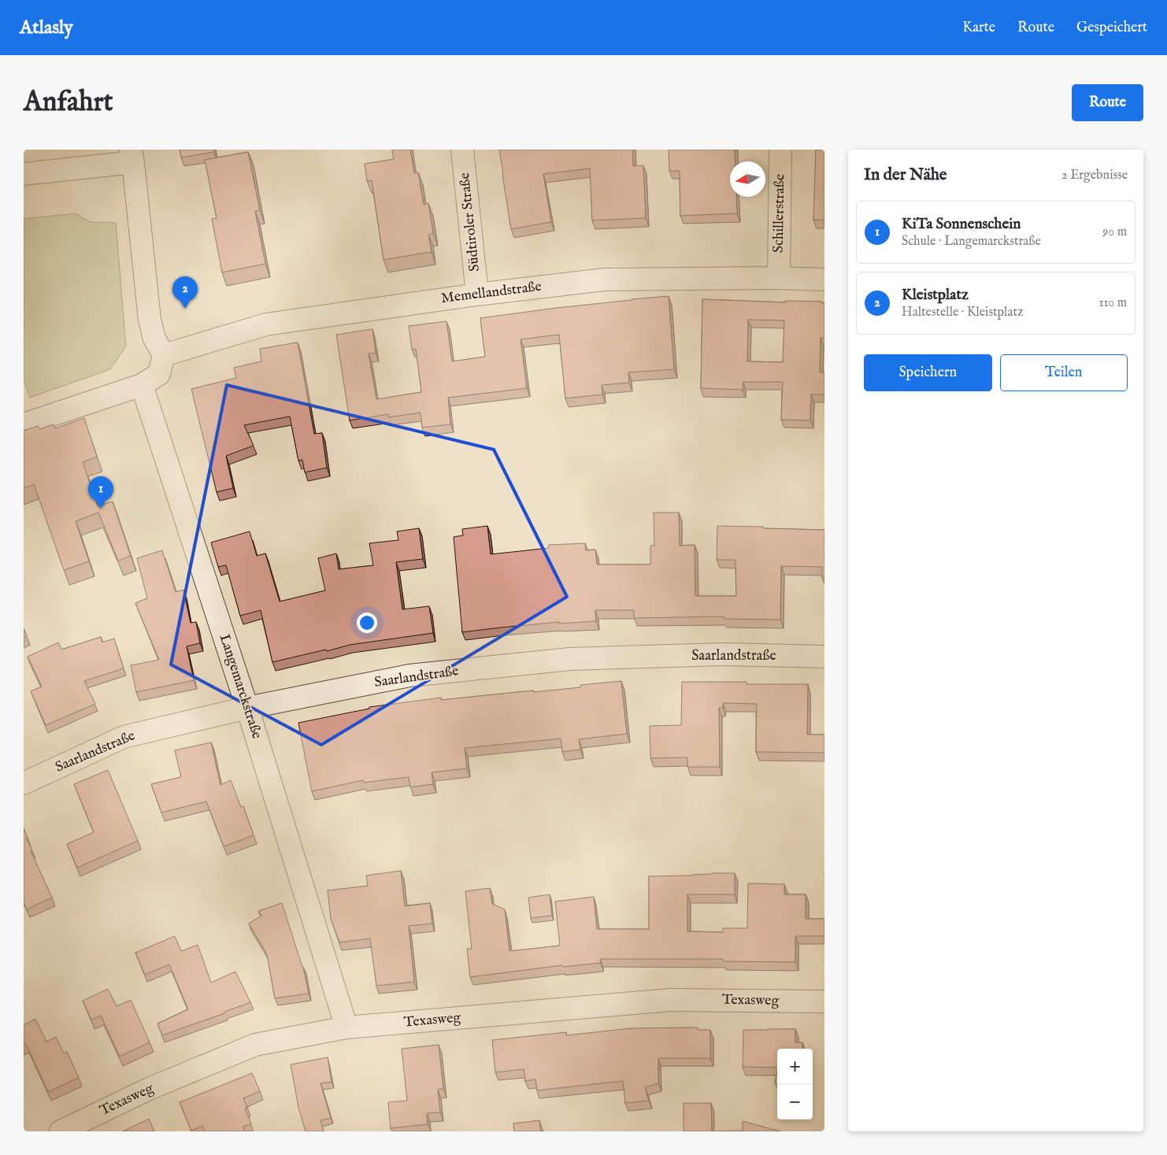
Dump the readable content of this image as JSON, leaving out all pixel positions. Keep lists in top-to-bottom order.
{
  "streets": {
    "street": [
      "Schillerstraße",
      "Südtiroler Straße",
      "Memellandstraße",
      "Saarlandstraße",
      "Langemarckstraße",
      "Texasweg"
    ]
  },
  "crossings": [
    ["Schillerstraße", "Memellandstraße"],
    ["Südtiroler Straße", "Memellandstraße"],
    ["Saarlandstraße", "Langemarckstraße"],
    ["Langemarckstraße", "Texasweg"]
  ],
  "north": "left",
  "page": {
    "header": "Atlasly",
    "nav": ["Karte", "Route", "Gespeichert"],
    "buttons": [
      "Route",
      ["Speichern", "Teilen"]
    ],
    "title": "Anfahrt",
    "heading": ["In der Nähe", "2 Ergebnisse"],
    "list": [
      {
        "mark": "1",
        "name": "KiTa Sonnenschein",
        "note": "Schule · Langemarckstraße",
        "value": "90 m"
      },
      {
        "mark": "2",
        "name": "Kleistplatz",
        "note": "Haltestelle · Kleistplatz",
        "value": "110 m"
      }
    ],
    "pins": ["2", "1"],
    "map_buttons": ["+", "−"]
  }
}
